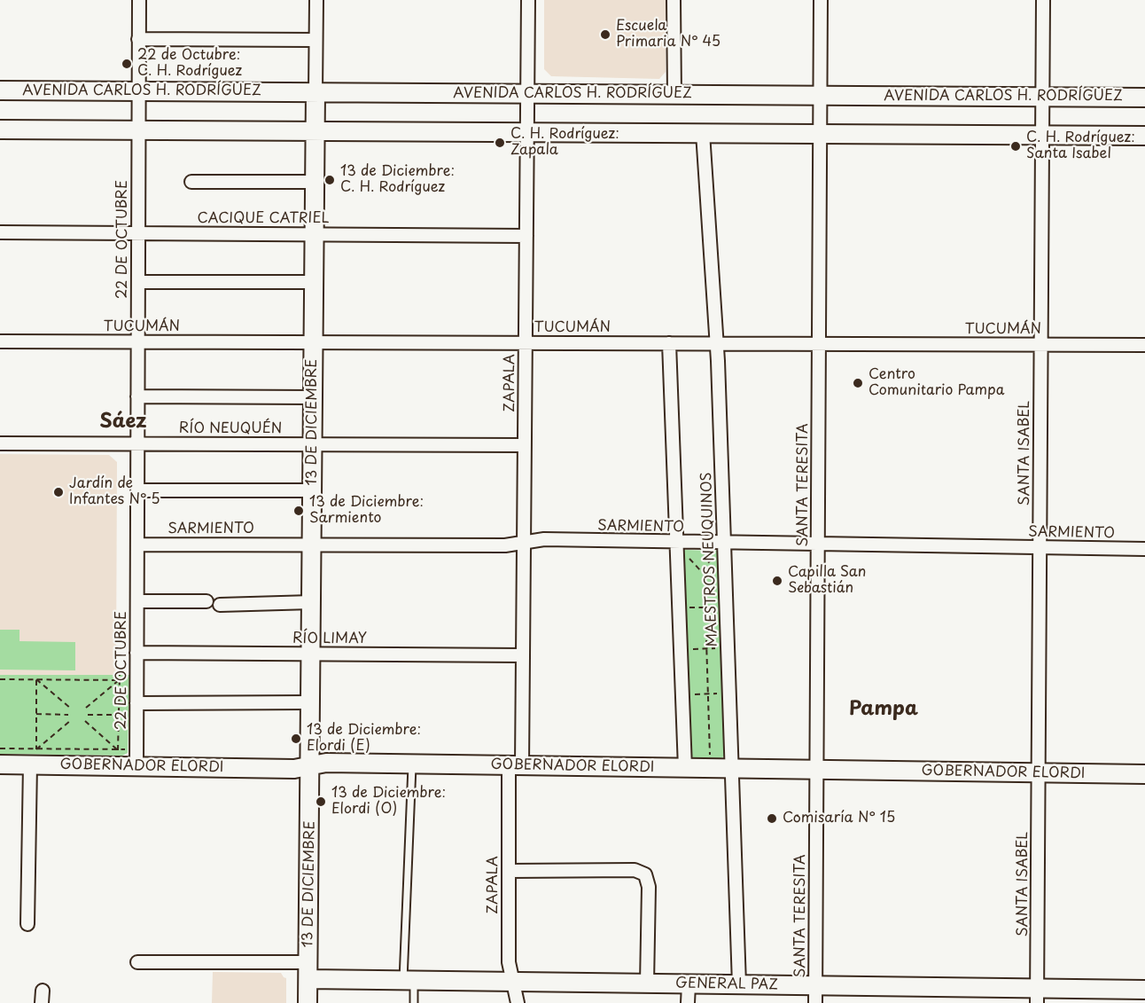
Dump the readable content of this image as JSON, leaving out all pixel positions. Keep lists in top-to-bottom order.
{
  "streets": {
    "street": [
      "AVENIDA CARLOS H. RODRÍGUEZ",
      "CACIQUE CATRIEL",
      "22 DE OCTUBRE",
      "TUCUMÁN",
      "ZAPALA",
      "13 DE DICIEMBRE",
      "RÍO NEUQUÉN",
      "SANTA ISABEL",
      "SANTA TERESITA",
      "SARMIENTO",
      "MAESTROS NEUQUINOS",
      "RÍO LIMAY",
      "GOBERNADOR ELORDI",
      "GENERAL PAZ"
    ]
  },
  "crossings": [
    ["AVENIDA CARLOS H. RODRÍGUEZ", "22 DE OCTUBRE"],
    ["AVENIDA CARLOS H. RODRÍGUEZ", "ZAPALA"],
    ["AVENIDA CARLOS H. RODRÍGUEZ", "13 DE DICIEMBRE"],
    ["AVENIDA CARLOS H. RODRÍGUEZ", "SANTA ISABEL"],
    ["AVENIDA CARLOS H. RODRÍGUEZ", "SANTA TERESITA"],
    ["CACIQUE CATRIEL", "22 DE OCTUBRE"],
    ["CACIQUE CATRIEL", "ZAPALA"],
    ["CACIQUE CATRIEL", "13 DE DICIEMBRE"],
    ["22 DE OCTUBRE", "TUCUMÁN"],
    ["22 DE OCTUBRE", "RÍO NEUQUÉN"],
    ["22 DE OCTUBRE", "SARMIENTO"],
    ["22 DE OCTUBRE", "RÍO LIMAY"],
    ["22 DE OCTUBRE", "GOBERNADOR ELORDI"],
    ["TUCUMÁN", "ZAPALA"],
    ["TUCUMÁN", "13 DE DICIEMBRE"],
    ["TUCUMÁN", "SANTA ISABEL"],
    ["TUCUMÁN", "SANTA TERESITA"],
    ["TUCUMÁN", "MAESTROS NEUQUINOS"],
    ["ZAPALA", "RÍO NEUQUÉN"],
    ["ZAPALA", "SARMIENTO"],
    ["ZAPALA", "RÍO LIMAY"],
    ["ZAPALA", "GOBERNADOR ELORDI"],
    ["ZAPALA", "GENERAL PAZ"],
    ["13 DE DICIEMBRE", "RÍO NEUQUÉN"],
    ["13 DE DICIEMBRE", "SARMIENTO"],
    ["13 DE DICIEMBRE", "RÍO LIMAY"],
    ["13 DE DICIEMBRE", "GOBERNADOR ELORDI"],
    ["13 DE DICIEMBRE", "GENERAL PAZ"],
    ["SANTA ISABEL", "SARMIENTO"],
    ["SANTA ISABEL", "GOBERNADOR ELORDI"],
    ["SANTA ISABEL", "GENERAL PAZ"],
    ["SANTA TERESITA", "SARMIENTO"],
    ["SANTA TERESITA", "GOBERNADOR ELORDI"],
    ["SANTA TERESITA", "GENERAL PAZ"],
    ["SARMIENTO", "MAESTROS NEUQUINOS"],
    ["MAESTROS NEUQUINOS", "GOBERNADOR ELORDI"],
    ["MAESTROS NEUQUINOS", "GENERAL PAZ"]
  ],
  "districts": ["Sáez", "Pampa"],
  "places": [
    "Escuela Primaria N° 45",
    "22 de Octubre: C. H. Rodríguez",
    "C. H. Rodríguez: Zapala",
    "C. H. Rodríguez: Santa Isabel",
    "13 de Diciembre: C. H. Rodríguez",
    "Centro Comunitario Pampa",
    "Jardín de Infantes N° 5",
    "13 de Diciembre: Sarmiento",
    "Capilla San Sebastián",
    "13 de Diciembre: Elordi (E)",
    "13 de Diciembre: Elordi (O)",
    "Comisaría N° 15"
  ]
}
